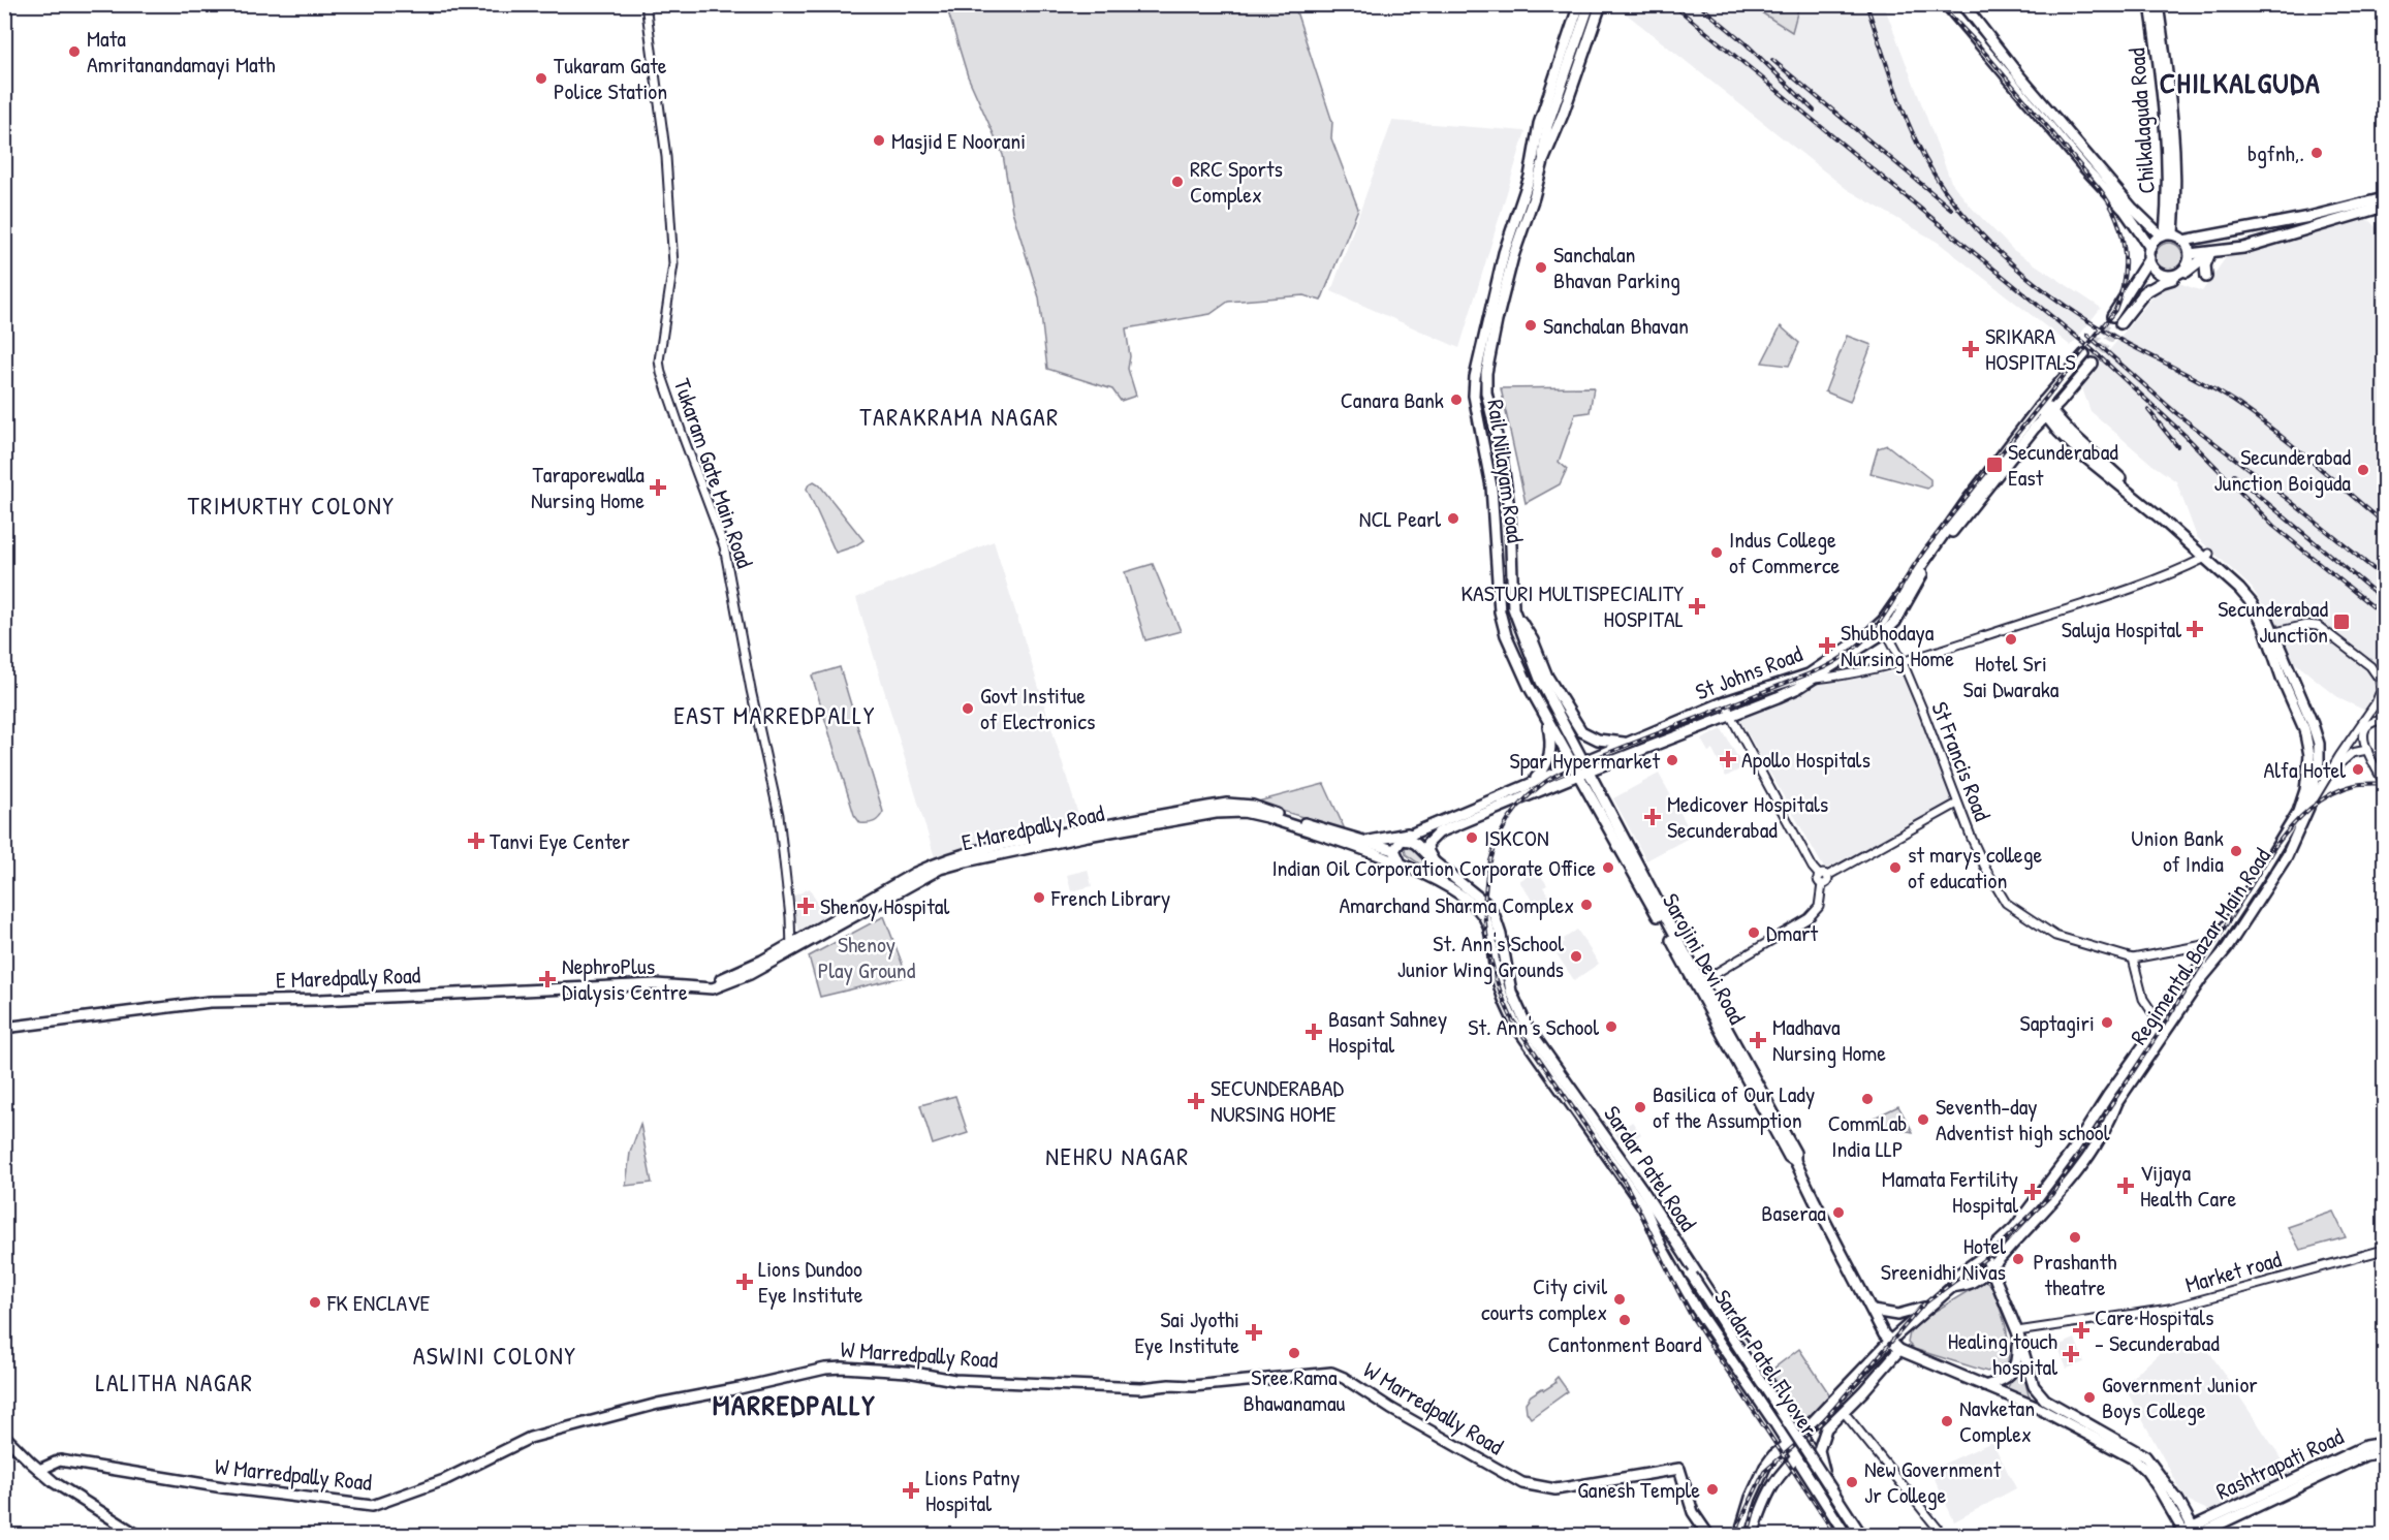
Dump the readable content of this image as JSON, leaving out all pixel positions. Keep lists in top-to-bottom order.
{
  "streets": {
    "main road": [
      "Chilkalaguda Road",
      "Rail Nilayam Road",
      "St Johns Road",
      "E Maredpally Road",
      "Regimental Bazar Main Road",
      "Sarojini Devi Road",
      "Sardar Patel Road",
      "W Marredpally Road",
      "Sardar Patel Flyover",
      "Rashtrapati Road"
    ],
    "street": ["Tukaram Gate Main Road", "St Francis Road", "Market road"]
  },
  "crossings": [
    ["Rail Nilayam Road", "St Johns Road"],
    ["Rail Nilayam Road", "Sarojini Devi Road"],
    ["Tukaram Gate Main Road", "E Maredpally Road"],
    ["St Johns Road", "St Francis Road"],
    ["St Johns Road", "E Maredpally Road"],
    ["St Johns Road", "Regimental Bazar Main Road"],
    ["St Johns Road", "Sarojini Devi Road"],
    ["St Johns Road", "Sardar Patel Road"],
    ["St Francis Road", "Regimental Bazar Main Road"],
    ["E Maredpally Road", "Sardar Patel Road"],
    ["Regimental Bazar Main Road", "Sarojini Devi Road"],
    ["Regimental Bazar Main Road", "Sardar Patel Road"],
    ["Sarojini Devi Road", "Rashtrapati Road"],
    ["Sardar Patel Road", "Sardar Patel Flyover"]
  ],
  "districts": [
    "CHILKALGUDA",
    "TARAKRAMA NAGAR",
    "TRIMURTHY COLONY",
    "EAST MARREDPALLY",
    "NEHRU NAGAR",
    "ASWINI COLONY",
    "LALITHA NAGAR",
    "MARREDPALLY"
  ],
  "parks": ["Shenoy Play Ground"],
  "places": {
    "other": [
      "Mata Amritanandamayi Math",
      "Tukaram Gate Police Station",
      "Masjid E Noorani",
      "bgfnh,.",
      "RRC Sports Complex",
      "Sanchalan Bhavan Parking",
      "Sanchalan Bhavan",
      "Canara Bank",
      "Secunderabad Junction Boiguda",
      "NCL Pearl",
      "Indus College of Commerce",
      "Hotel Sri Sai Dwaraka",
      "Govt Institue of Electronics",
      "Spar Hypermarket",
      "Alfa Hotel",
      "ISKCON",
      "Union Bank of India",
      "Indian Oil Corporation Corporate Office",
      "st marys college of education",
      "French Library",
      "Amarchand Sharma Complex",
      "Dmart",
      "St. Ann's School Junior Wing Grounds",
      "Saptagiri",
      "St. Ann's School",
      "CommLab India LLP",
      "Basilica of Our Lady of the Assumption",
      "Seventh-day Adventist high school",
      "Baseraa",
      "Prashanth theatre",
      "Hotel Sreenidhi Nivas",
      "City civil courts complex",
      "FK ENCLAVE",
      "Cantonment Board",
      "Sree Rama Bhawanamau",
      "Government Junior Boys College",
      "Navketan Complex",
      "New Government Jr College",
      "Ganesh Temple"
    ],
    "health": [
      "SRIKARA HOSPITALS",
      "Taraporewalla Nursing Home",
      "KASTURI MULTISPECIALITY HOSPITAL",
      "Saluja Hospital",
      "Shubhodaya Nursing Home",
      "Apollo Hospitals",
      "Medicover Hospitals Secunderabad",
      "Tanvi Eye Center",
      "Shenoy Hospital",
      "NephroPlus Dialysis Centre",
      "Basant Sahney Hospital",
      "Madhava Nursing Home",
      "SECUNDERABAD NURSING HOME",
      "Vijaya Health Care",
      "Mamata Fertility Hospital",
      "Lions Dundoo Eye Institute",
      "Care Hospitals - Secunderabad",
      "Sai Jyothi Eye Institute",
      "Healing touch hospital",
      "Lions Patny Hospital"
    ],
    "transit": ["Secunderabad East", "Secunderabad Junction"]
  }
}
